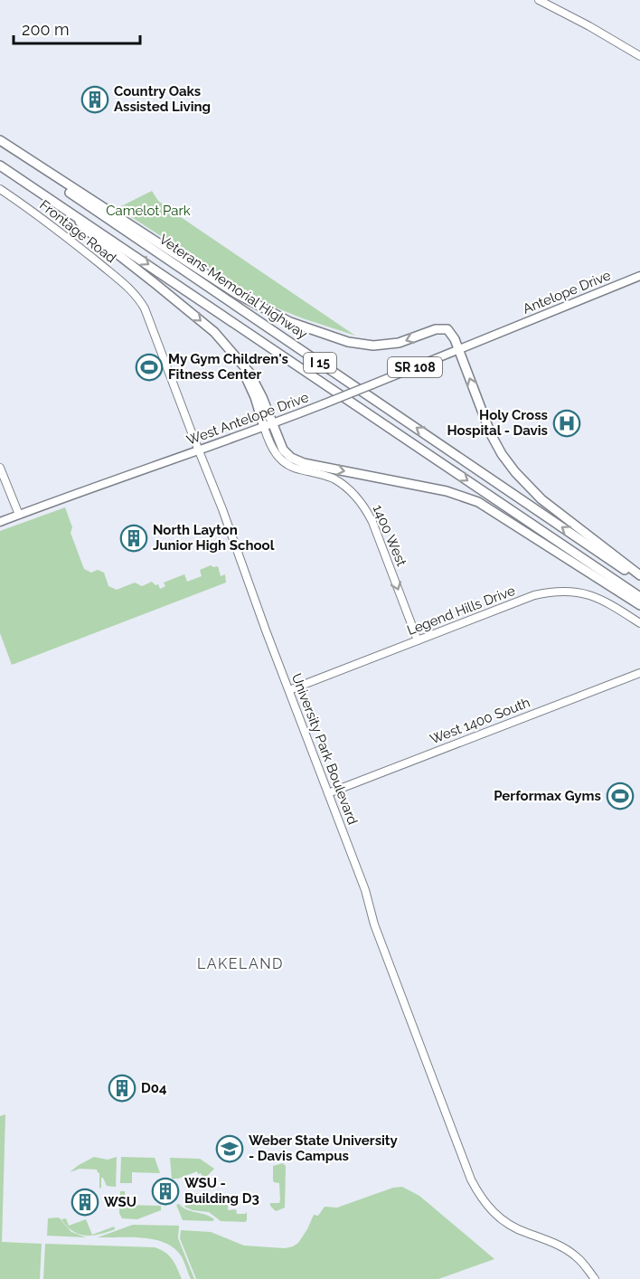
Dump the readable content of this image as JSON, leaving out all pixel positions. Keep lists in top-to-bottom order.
{
  "streets": {
    "highway": ["Veterans Memorial Highway", "I 15"],
    "main road": ["Antelope Drive", "SR 108", "West Antelope Drive"],
    "street": [
      "Frontage Road",
      "1400 West",
      "Legend Hills Drive",
      "West 1400 South",
      "University Park Boulevard"
    ]
  },
  "crossings": [
    ["Frontage Road", "University Park Boulevard"],
    ["Antelope Drive", "West Antelope Drive"],
    ["West Antelope Drive", "1400 West"],
    ["West Antelope Drive", "University Park Boulevard"],
    ["1400 West", "Legend Hills Drive"],
    ["Legend Hills Drive", "University Park Boulevard"],
    ["West 1400 South", "University Park Boulevard"]
  ],
  "one_way": ["1400 West"],
  "districts": ["LAKELAND"],
  "parks": ["Camelot Park"],
  "places": {
    "building": [
      "Country Oaks Assisted Living",
      "North Layton Junior High School",
      "D04",
      "WSU - Building D3",
      "WSU"
    ],
    "sports": ["My Gym Children's Fitness Center", "Performax Gyms"],
    "hospital": ["Holy Cross Hospital - Davis"],
    "school or university": ["Weber State University - Davis Campus"]
  },
  "scale_bar": "200 m"
}
